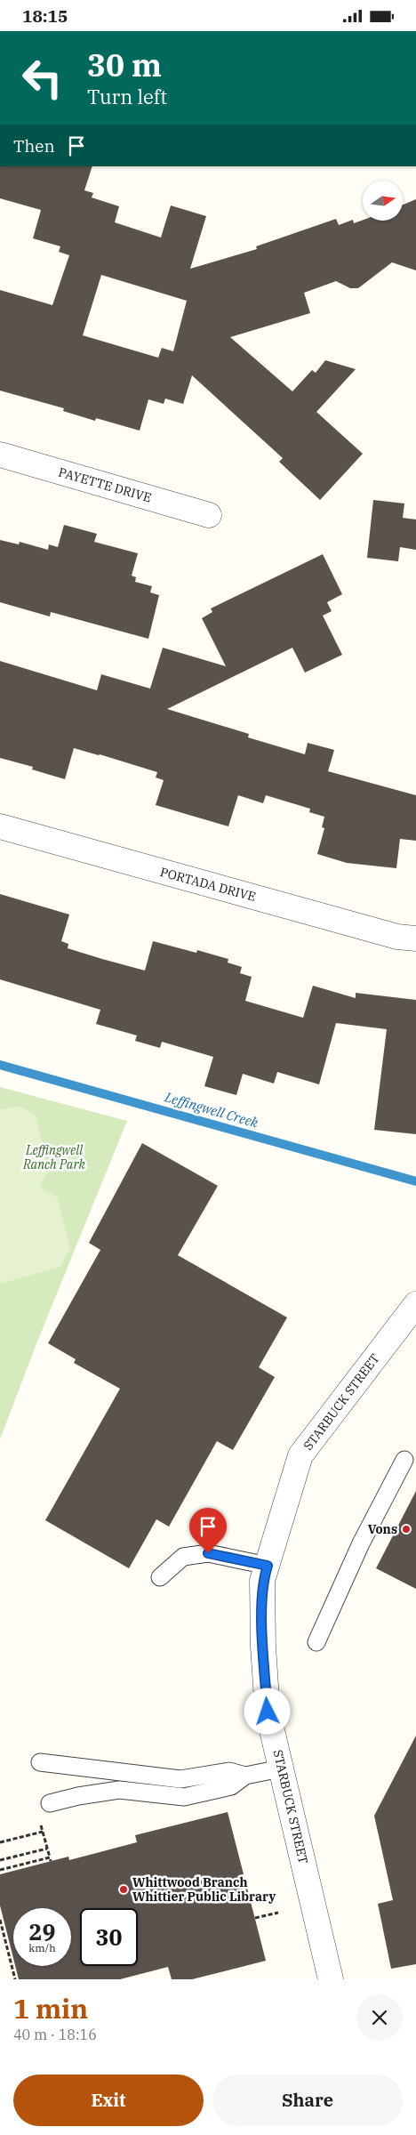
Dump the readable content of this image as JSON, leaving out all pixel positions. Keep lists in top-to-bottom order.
{
  "streets": {
    "street": ["PAYETTE DRIVE", "PORTADA DRIVE", "STARBUCK STREET"]
  },
  "water": ["Leffingwell Creek"],
  "parks": ["Leffingwell Ranch Park"],
  "places": ["Vons", "Whittwood Branch Whittier Public Library"],
  "north": "right",
  "page": {
    "status": "18:15",
    "turn": ["30 m", "Turn left"],
    "then": "Then",
    "speed": "29 km/h",
    "limit": "30",
    "heading": ["1 min", "40 m · 18:16"],
    "buttons": ["Exit", "Share"]
  }
}
